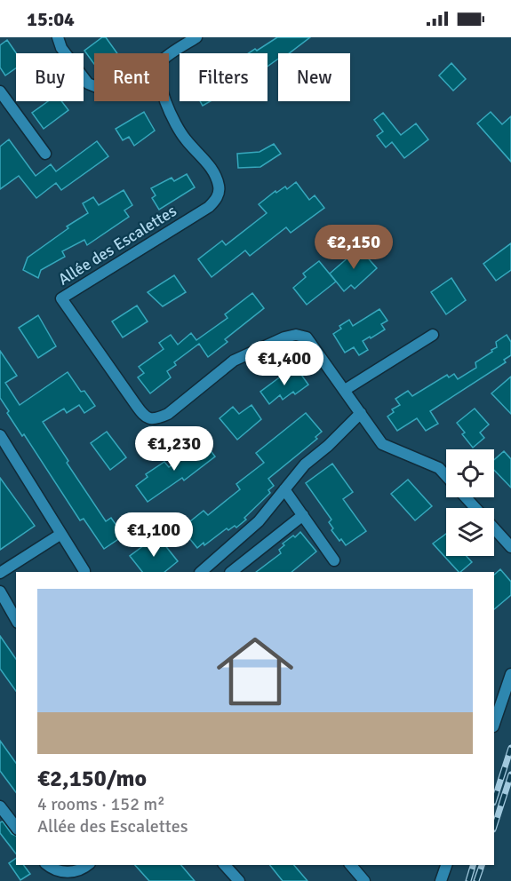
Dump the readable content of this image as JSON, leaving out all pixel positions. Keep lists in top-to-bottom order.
{
  "streets": {
    "street": ["Allée des Escalettes"]
  },
  "page": {
    "status": "15:04",
    "chip": [
      "Buy",
      "Rent",
      "Filters",
      "New"
    ],
    "price": [
      "€2,150",
      "€1,400",
      "€1,230",
      "€1,100"
    ],
    "list": [
      {
        "name": "€2,150/mo",
        "note": "4 rooms · 152 m² · Allée des Escalettes"
      }
    ]
  }
}
